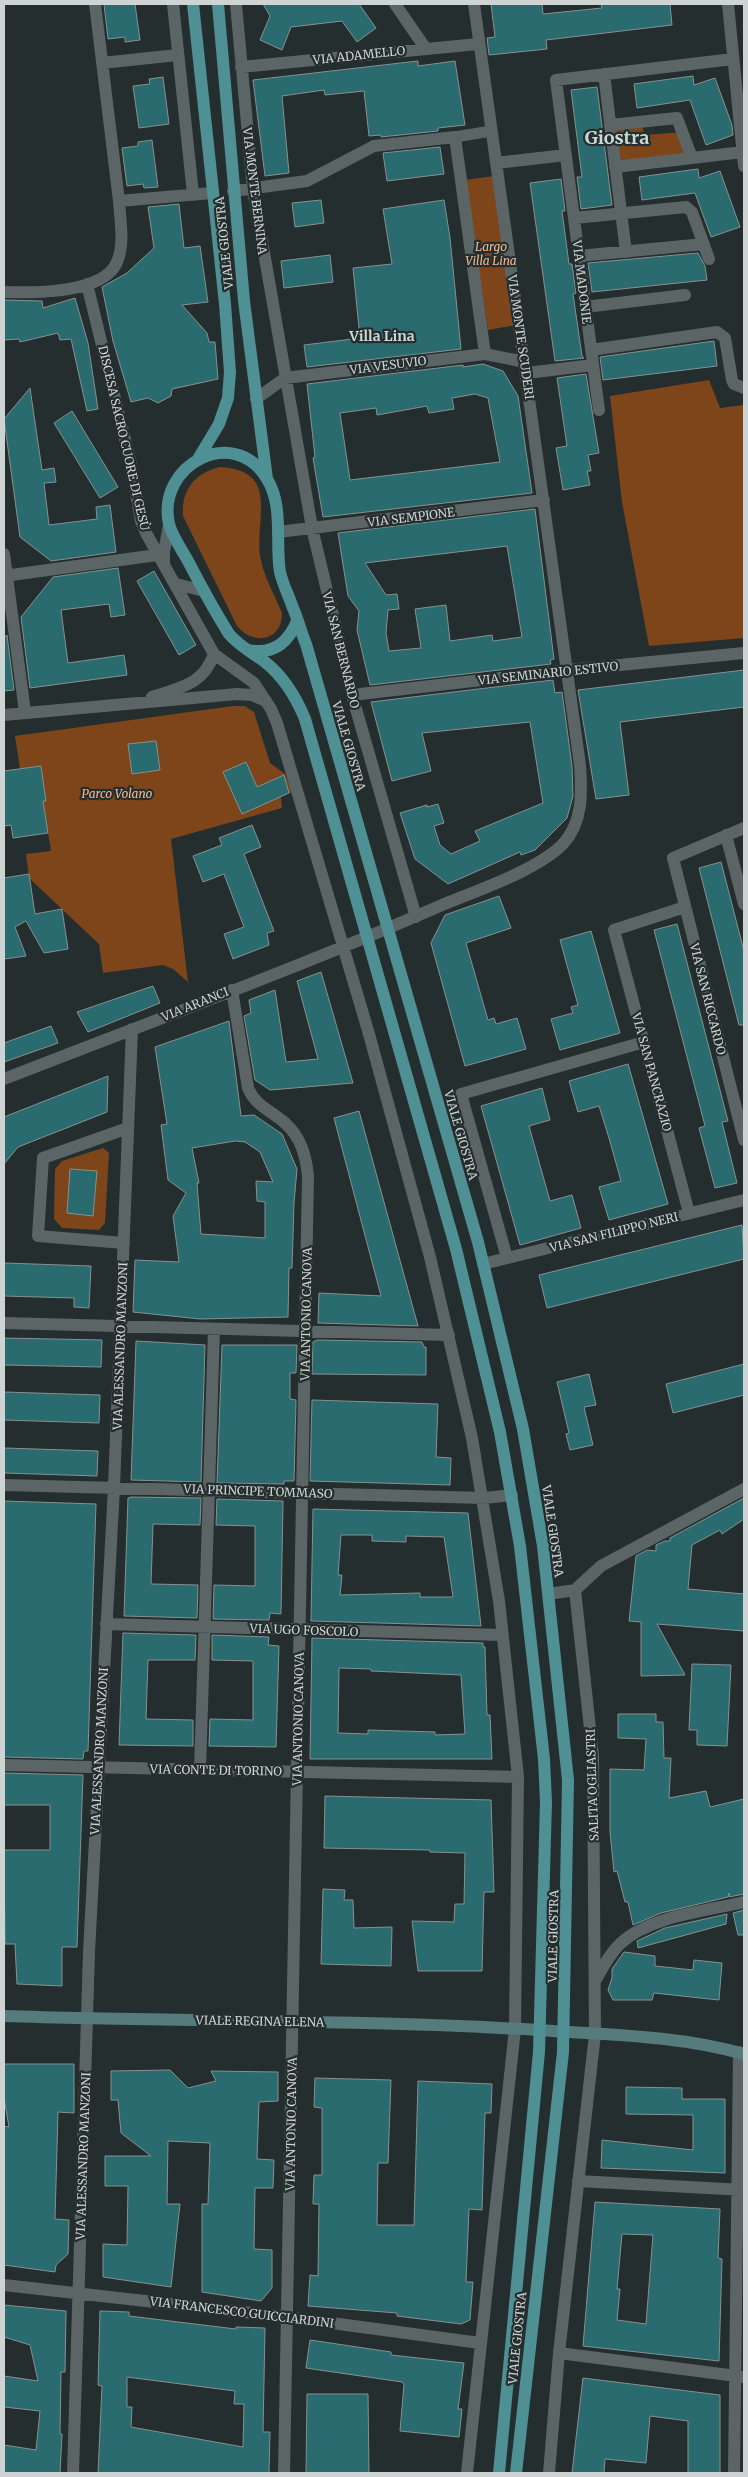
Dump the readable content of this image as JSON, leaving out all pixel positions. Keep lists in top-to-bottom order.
{
  "streets": {
    "main road": ["VIALE GIOSTRA", "VIALE REGINA ELENA"],
    "street": [
      "VIA ADAMELLO",
      "VIA MONTE BERNINA",
      "VIA MADONIE",
      "VIA MONTE SCUDERI",
      "VIA VESUVIO",
      "DISCESA SACRO CUORE DI GESÙ",
      "VIA SEMPIONE",
      "VIA SAN BERNARDO",
      "VIA SEMINARIO ESTIVO",
      "VIA SAN RICCARDO",
      "VIA ARANCI",
      "VIA SAN PANCRAZIO",
      "VIA SAN FILIPPO NERI",
      "VIA ANTONIO CANOVA",
      "VIA ALESSANDRO MANZONI",
      "VIA PRINCIPE TOMMASO",
      "VIA UGO FOSCOLO",
      "VIA CONTE DI TORINO",
      "SALITA OGLIASTRI",
      "VIA FRANCESCO GUICCIARDINI"
    ]
  },
  "crossings": [
    ["VIA ADAMELLO", "VIA MONTE BERNINA"],
    ["VIA ADAMELLO", "VIA MONTE SCUDERI"],
    ["VIA MONTE BERNINA", "VIA VESUVIO"],
    ["VIA MONTE BERNINA", "VIA SAN BERNARDO"],
    ["VIALE GIOSTRA", "VIA VESUVIO"],
    ["VIALE GIOSTRA", "VIA SEMPIONE"],
    ["VIALE GIOSTRA", "VIA ARANCI"],
    ["VIALE GIOSTRA", "VIA SAN FILIPPO NERI"],
    ["VIALE GIOSTRA", "VIA PRINCIPE TOMMASO"],
    ["VIALE GIOSTRA", "VIALE REGINA ELENA"],
    ["VIA MADONIE", "VIA VESUVIO"],
    ["VIA MONTE SCUDERI", "VIA VESUVIO"],
    ["VIA MONTE SCUDERI", "VIA SEMPIONE"],
    ["VIA MONTE SCUDERI", "VIA SAN BERNARDO"],
    ["VIA MONTE SCUDERI", "VIA SEMINARIO ESTIVO"],
    ["VIA MONTE SCUDERI", "VIA ARANCI"],
    ["VIA VESUVIO", "VIA SAN BERNARDO"],
    ["VIA SEMPIONE", "VIA SAN BERNARDO"],
    ["VIA SAN BERNARDO", "VIA SEMINARIO ESTIVO"],
    ["VIA SAN BERNARDO", "VIA ARANCI"],
    ["VIA SAN RICCARDO", "VIA SAN PANCRAZIO"],
    ["VIA ARANCI", "VIA ANTONIO CANOVA"],
    ["VIA ARANCI", "VIA ALESSANDRO MANZONI"],
    ["VIA SAN PANCRAZIO", "VIA SAN FILIPPO NERI"],
    ["VIA ANTONIO CANOVA", "VIA PRINCIPE TOMMASO"],
    ["VIA ANTONIO CANOVA", "VIA UGO FOSCOLO"],
    ["VIA ANTONIO CANOVA", "VIA CONTE DI TORINO"],
    ["VIA ANTONIO CANOVA", "VIALE REGINA ELENA"],
    ["VIA ANTONIO CANOVA", "VIA FRANCESCO GUICCIARDINI"],
    ["VIA ALESSANDRO MANZONI", "VIA PRINCIPE TOMMASO"],
    ["VIA ALESSANDRO MANZONI", "VIA UGO FOSCOLO"],
    ["VIA ALESSANDRO MANZONI", "VIA CONTE DI TORINO"],
    ["VIA ALESSANDRO MANZONI", "VIALE REGINA ELENA"],
    ["VIA ALESSANDRO MANZONI", "VIA FRANCESCO GUICCIARDINI"],
    ["SALITA OGLIASTRI", "VIALE REGINA ELENA"]
  ],
  "districts": ["Giostra", "Villa Lina"],
  "parks": ["Largo Villa Lina", "Parco Volano"]
}
